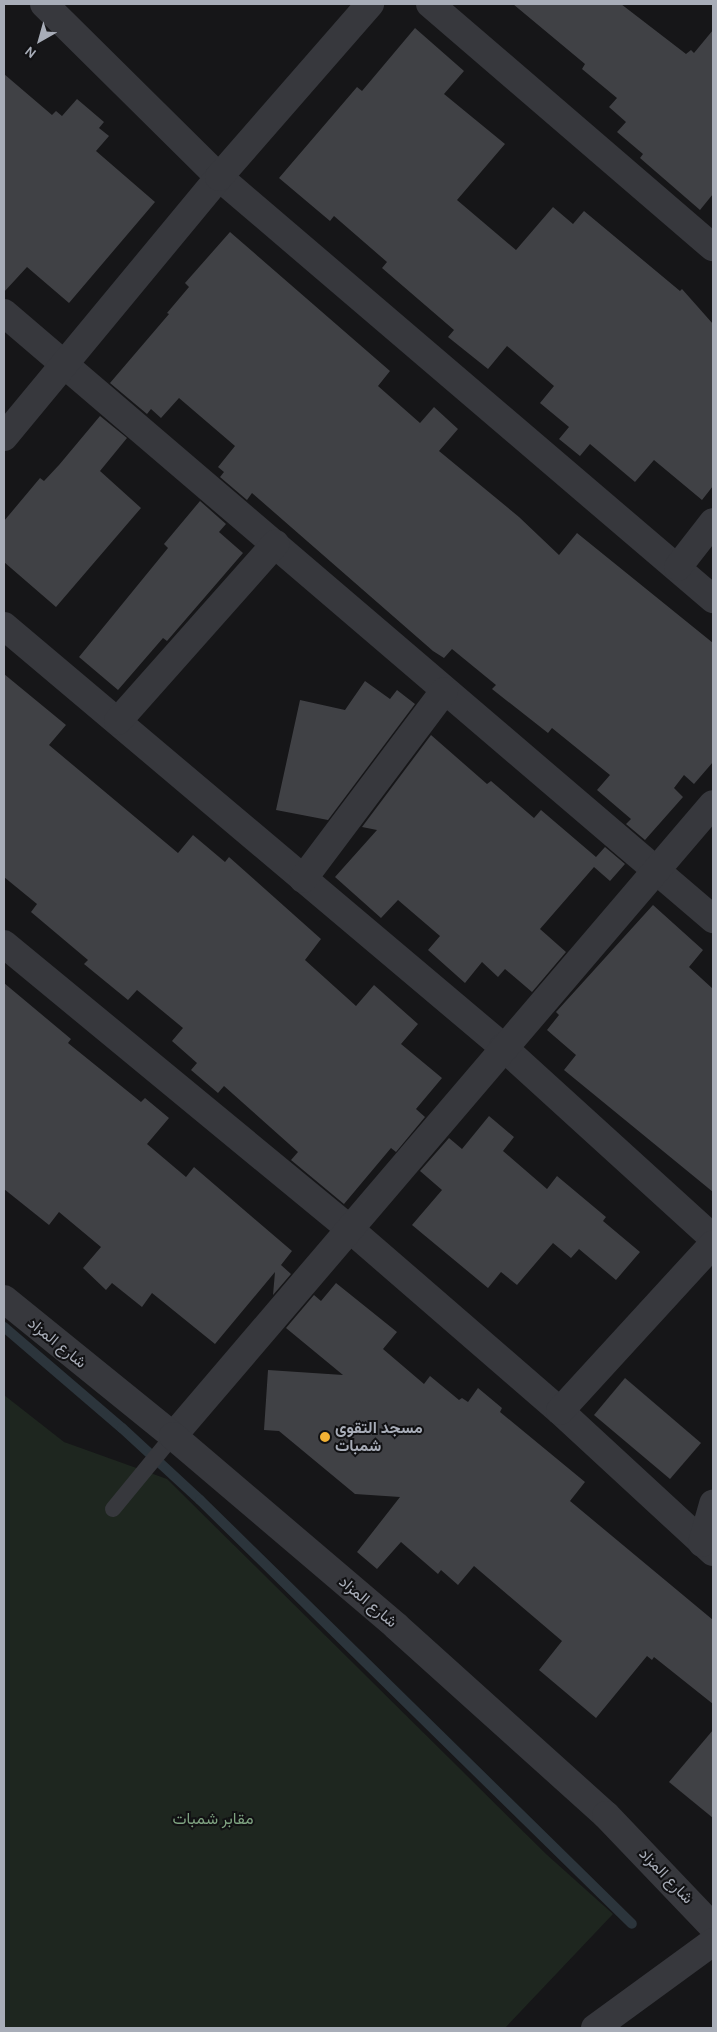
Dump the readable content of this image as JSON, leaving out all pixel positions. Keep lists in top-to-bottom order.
{
  "streets": {
    "street": ["شارع المزاد"]
  },
  "parks": ["مقابر شمبات"],
  "places": ["مسجد التقوى شمبات"],
  "north": "bottom left"
}
